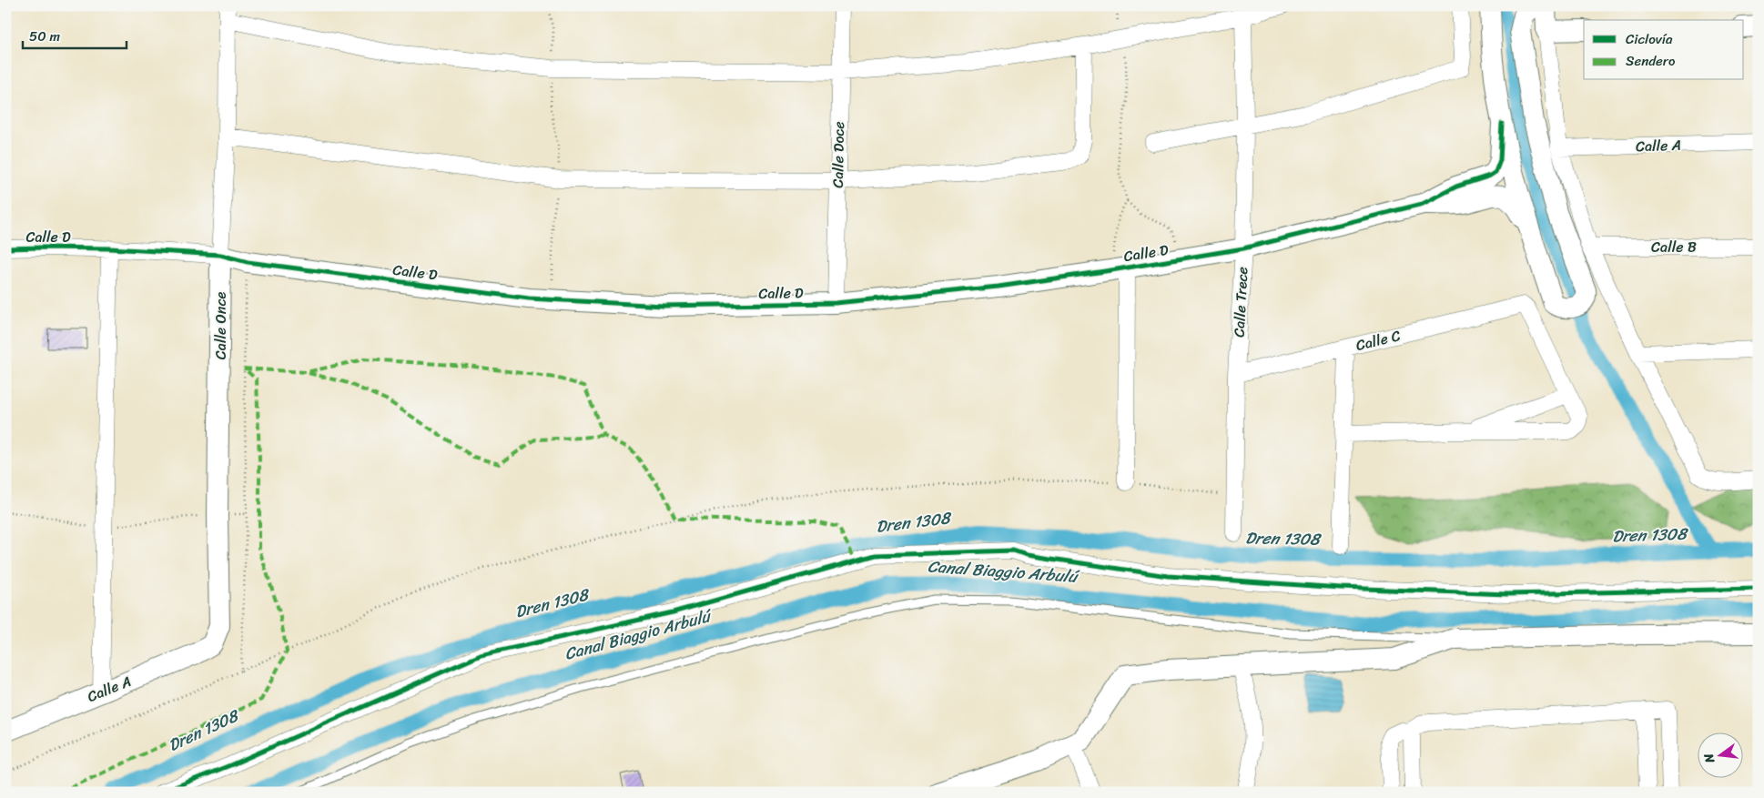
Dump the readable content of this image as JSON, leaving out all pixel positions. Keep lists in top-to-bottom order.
{
  "streets": {
    "street": [
      "Calle A",
      "Calle Doce",
      "Calle D",
      "Calle B",
      "Calle Trece",
      "Calle Once",
      "Calle C"
    ]
  },
  "crossings": [
    ["Calle A", "Calle Once"],
    ["Calle Doce", "Calle D"],
    ["Calle D", "Calle Trece"],
    ["Calle D", "Calle Once"],
    ["Calle Trece", "Calle C"]
  ],
  "water": ["Dren 1308", "Canal Biaggio Arbulú"],
  "legend": ["Ciclovía", "Sendero"],
  "scale_bar": "50 m",
  "north": "left"
}
